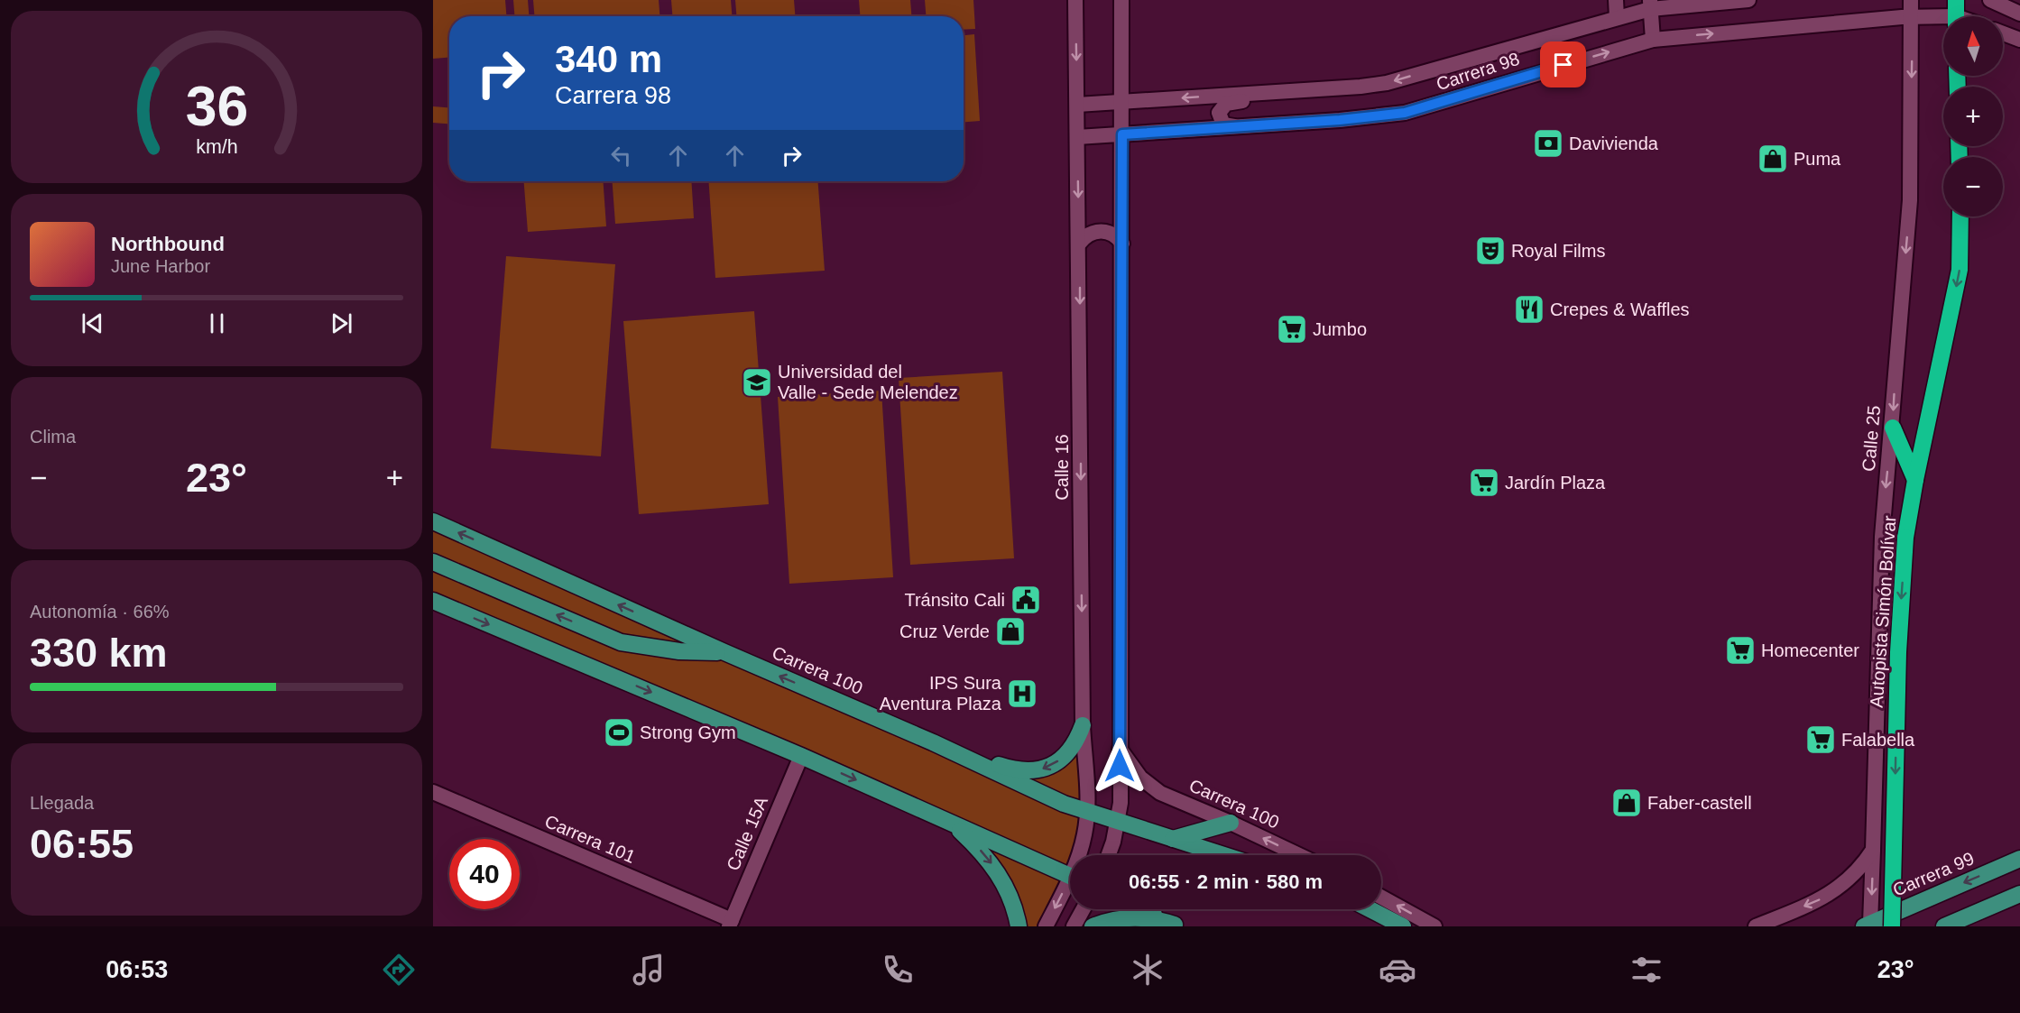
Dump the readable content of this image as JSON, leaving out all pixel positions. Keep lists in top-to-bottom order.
{
  "streets": {
    "highway": ["Autopista Simón Bolívar"],
    "main road": ["Carrera 100", "Carrera 99"],
    "street": [
      "Carrera 98",
      "Calle 25",
      "Calle 16",
      "Calle 15A",
      "Carrera 101"
    ]
  },
  "crossings": [
    ["Carrera 98", "Calle 25"],
    ["Carrera 98", "Calle 16"],
    ["Calle 25", "Carrera 99"],
    ["Calle 16", "Carrera 100"],
    ["Calle 15A", "Carrera 101"]
  ],
  "one_way": ["Calle 25", "Autopista Simón Bolívar", "Carrera 100"],
  "places": {
    "bank": ["Davivienda"],
    "shop": ["Puma", "Cruz Verde", "Faber-castell"],
    "theatre": ["Royal Films"],
    "restaurant": ["Crepes & Waffles"],
    "supermarket": [
      "Jumbo",
      "Jardín Plaza",
      "Homecenter",
      "Falabella"
    ],
    "school or university": ["Universidad del Valle - Sede Melendez"],
    "public building": ["Tránsito Cali"],
    "hospital": ["IPS Sura Aventura Plaza"],
    "sports": ["Strong Gym"]
  },
  "north": "top",
  "page": {
    "map_buttons": ["+", "−"],
    "turn": ["340 m", "Carrera 98"],
    "song": ["Northbound", "June Harbor"],
    "tile": [
      "Clima",
      ["Autonomía · 66%", "330 km"],
      ["Llegada", "06:55"]
    ],
    "heat": ["−", "23°", "+"],
    "limit": "40",
    "trip": "06:55 · 2 min · 580 m",
    "tabs": ["06:53", "23°"],
    "gauge": ["36", "km/h"]
  }
}
